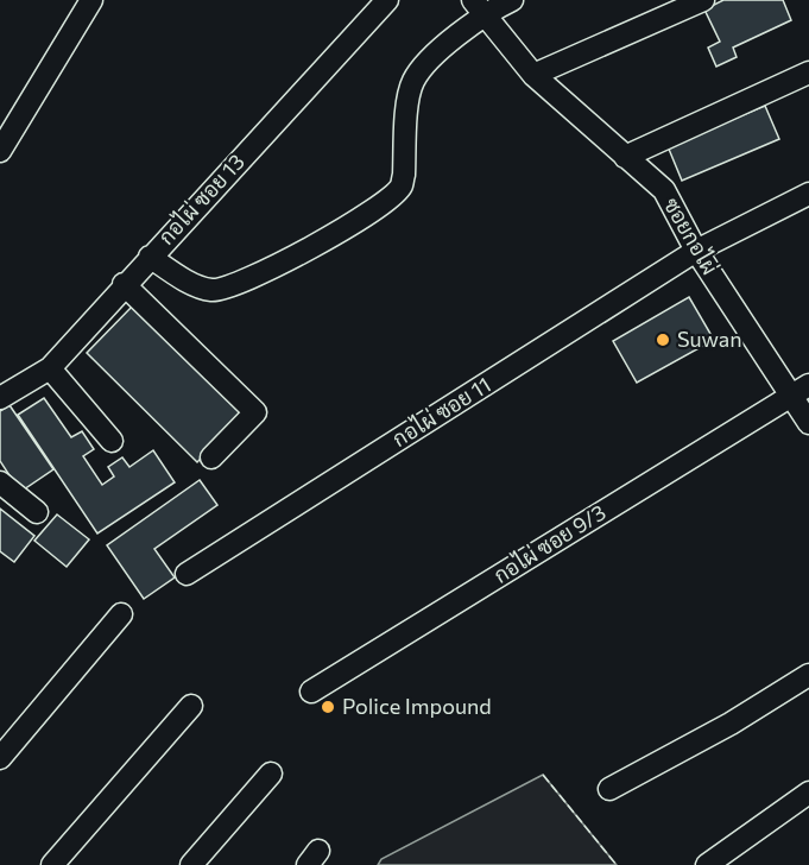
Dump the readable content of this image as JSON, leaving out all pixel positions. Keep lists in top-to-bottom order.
{
  "streets": {
    "street": [
      "กอไผ่ ซอย 13",
      "ซอยกอไผ่",
      "กอไผ่ ซอย 11",
      "กอไผ่ ซอย 9/3"
    ]
  },
  "crossings": [
    ["ซอยกอไผ่", "กอไผ่ ซอย 11"],
    ["ซอยกอไผ่", "กอไผ่ ซอย 9/3"]
  ],
  "places": ["Suwan", "Police Impound"]
}
